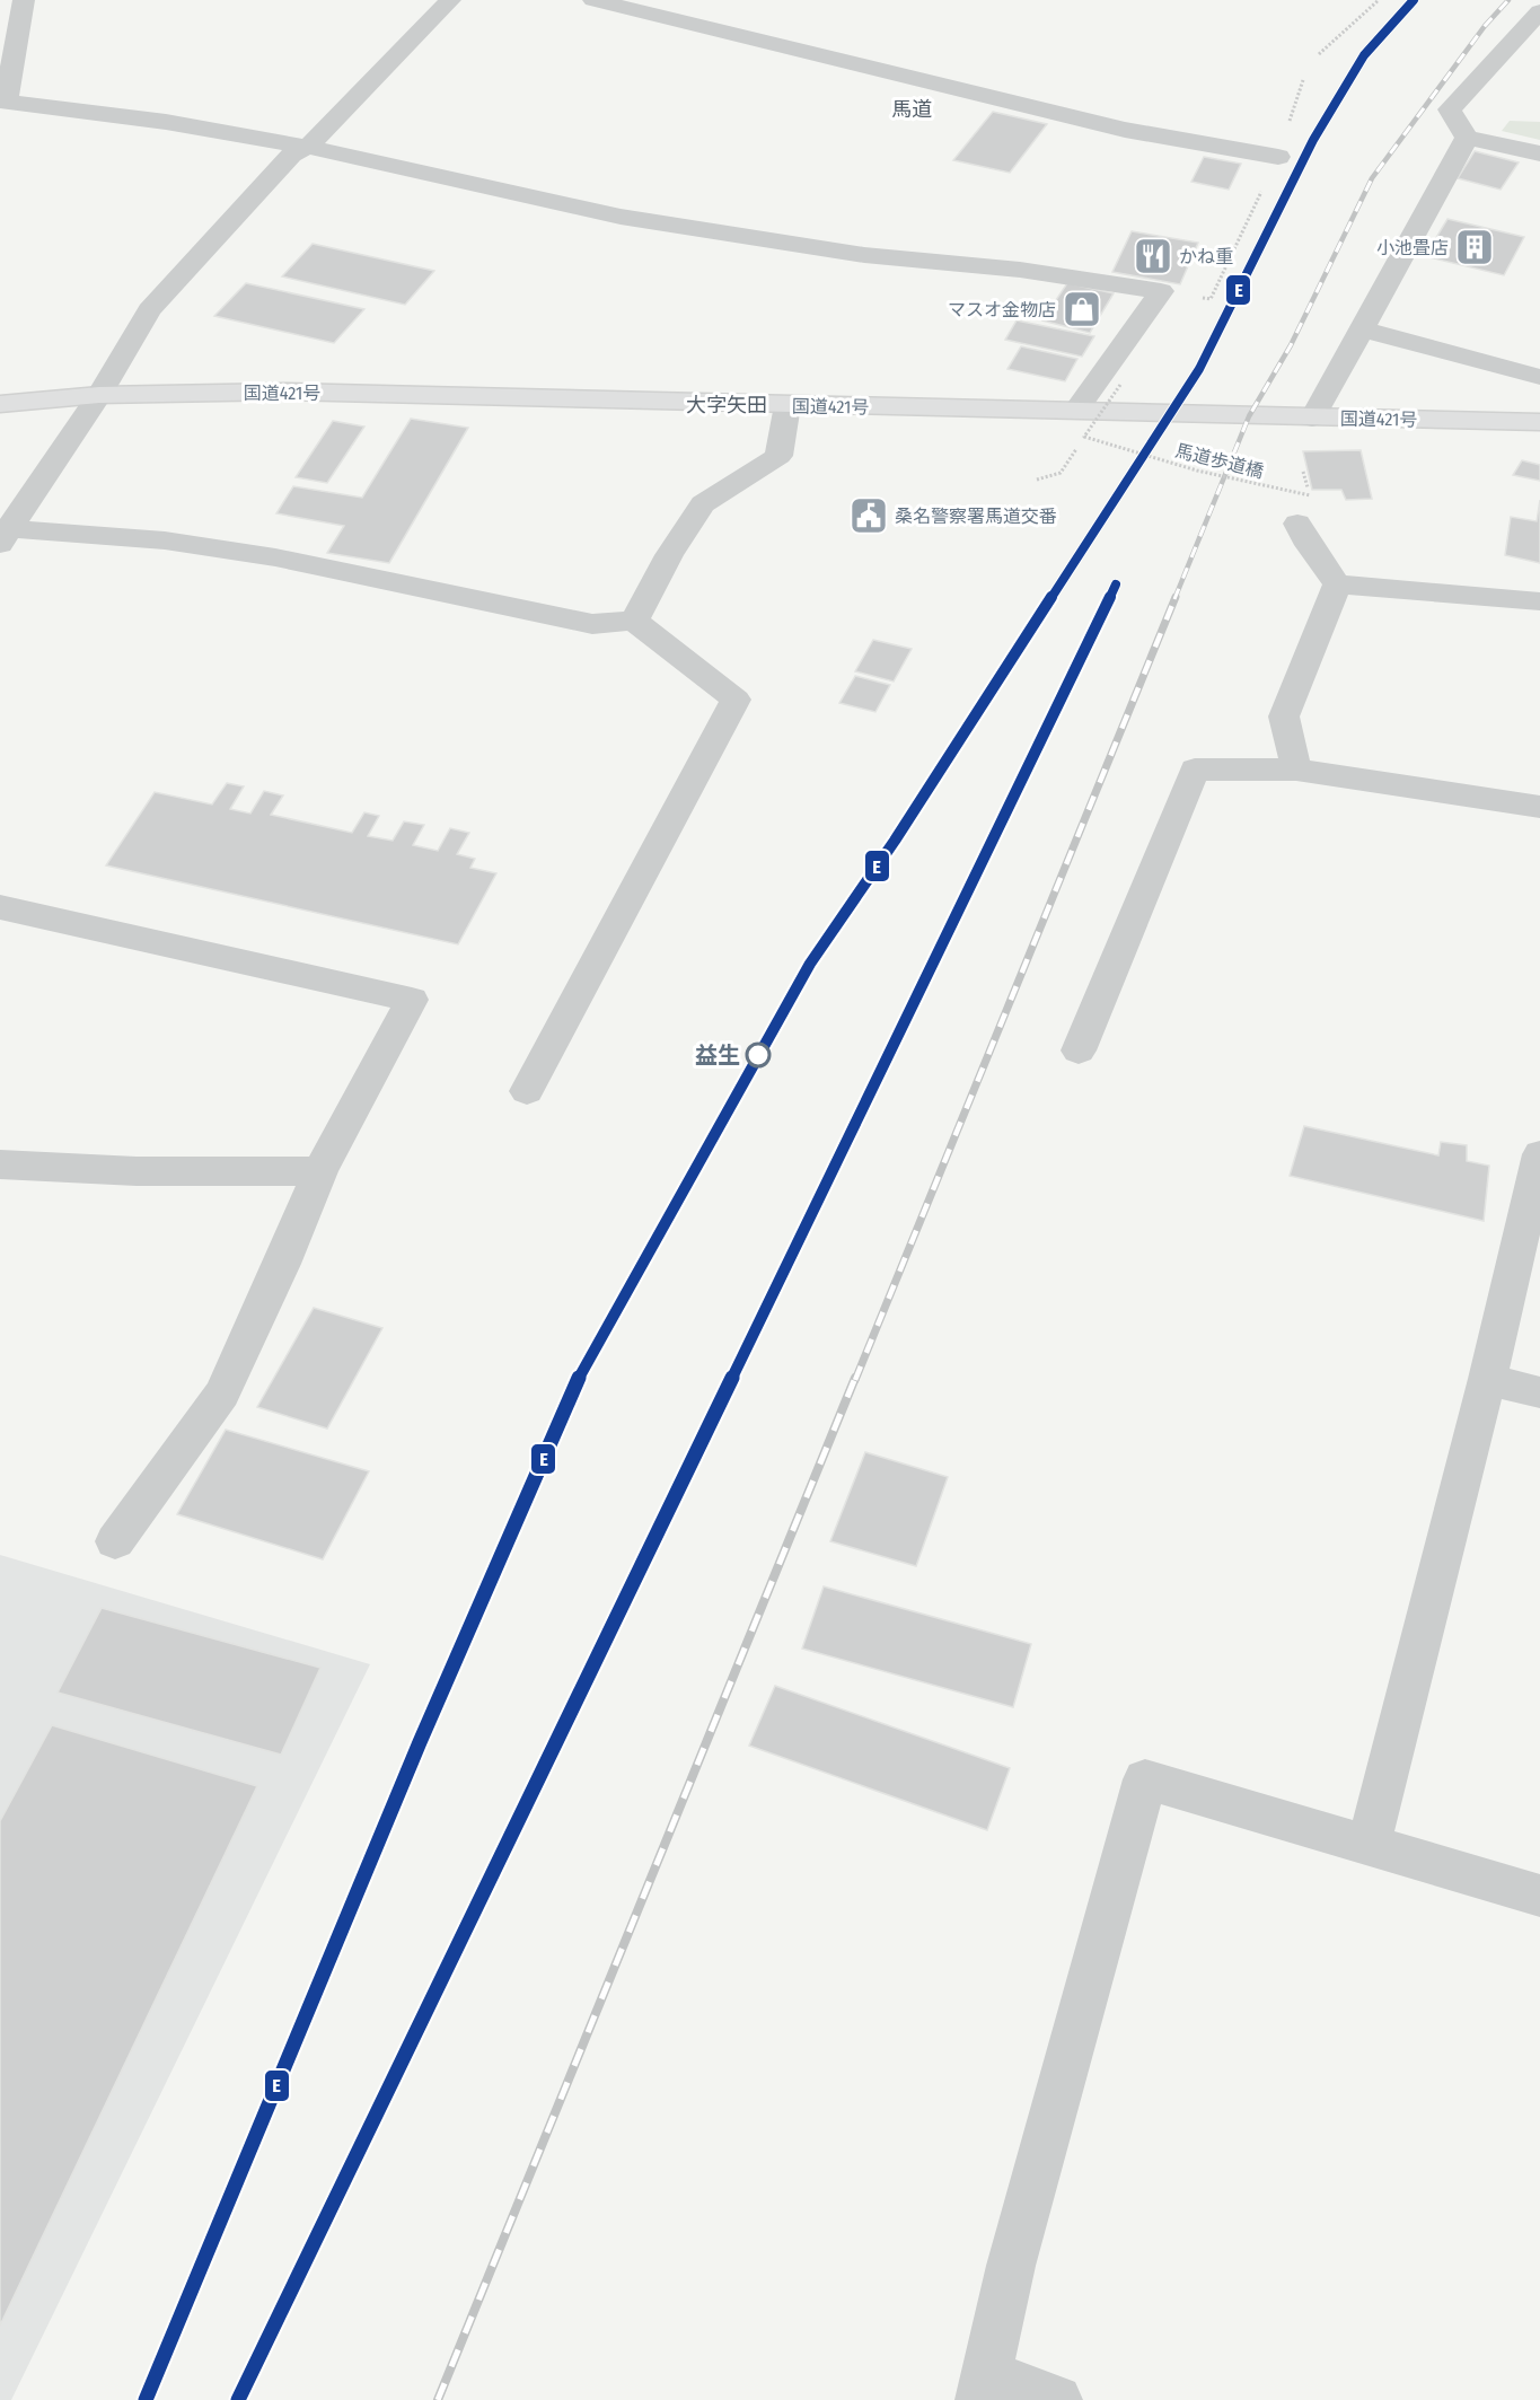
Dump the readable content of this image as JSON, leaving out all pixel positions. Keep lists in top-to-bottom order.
{
  "streets": {
    "highway": ["国道421号"],
    "path": ["馬道歩道橋"]
  },
  "districts": ["馬道", "大字矢田"],
  "places": {
    "building": ["小池畳店"],
    "restaurant": ["かね重"],
    "shop": ["マスオ金物店"],
    "public building": ["桑名警察署馬道交番"],
    "other": ["益生"]
  },
  "lines": ["transit line E"]
}
